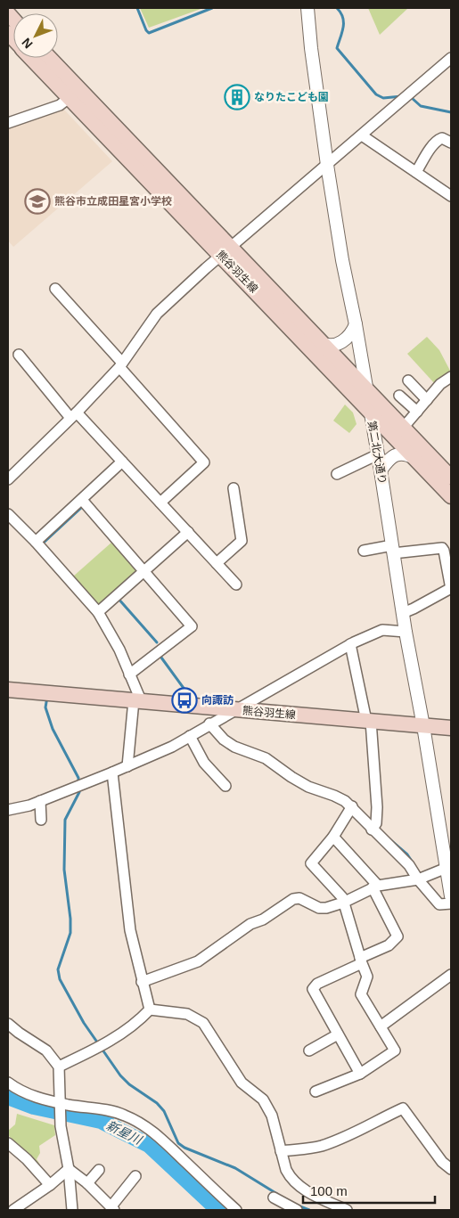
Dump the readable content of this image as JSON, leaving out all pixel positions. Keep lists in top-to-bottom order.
{
  "streets": {
    "main road": ["熊谷羽生線"],
    "street": ["第二北大通り"]
  },
  "crossings": [
    ["熊谷羽生線", "第二北大通り"]
  ],
  "water": ["新星川"],
  "places": {
    "building": ["なりたこども園"],
    "school or university": ["熊谷市立成田星宮小学校"],
    "bus stop": ["向諏訪"]
  },
  "scale_bar": "100 m",
  "north": "bottom left"
}
